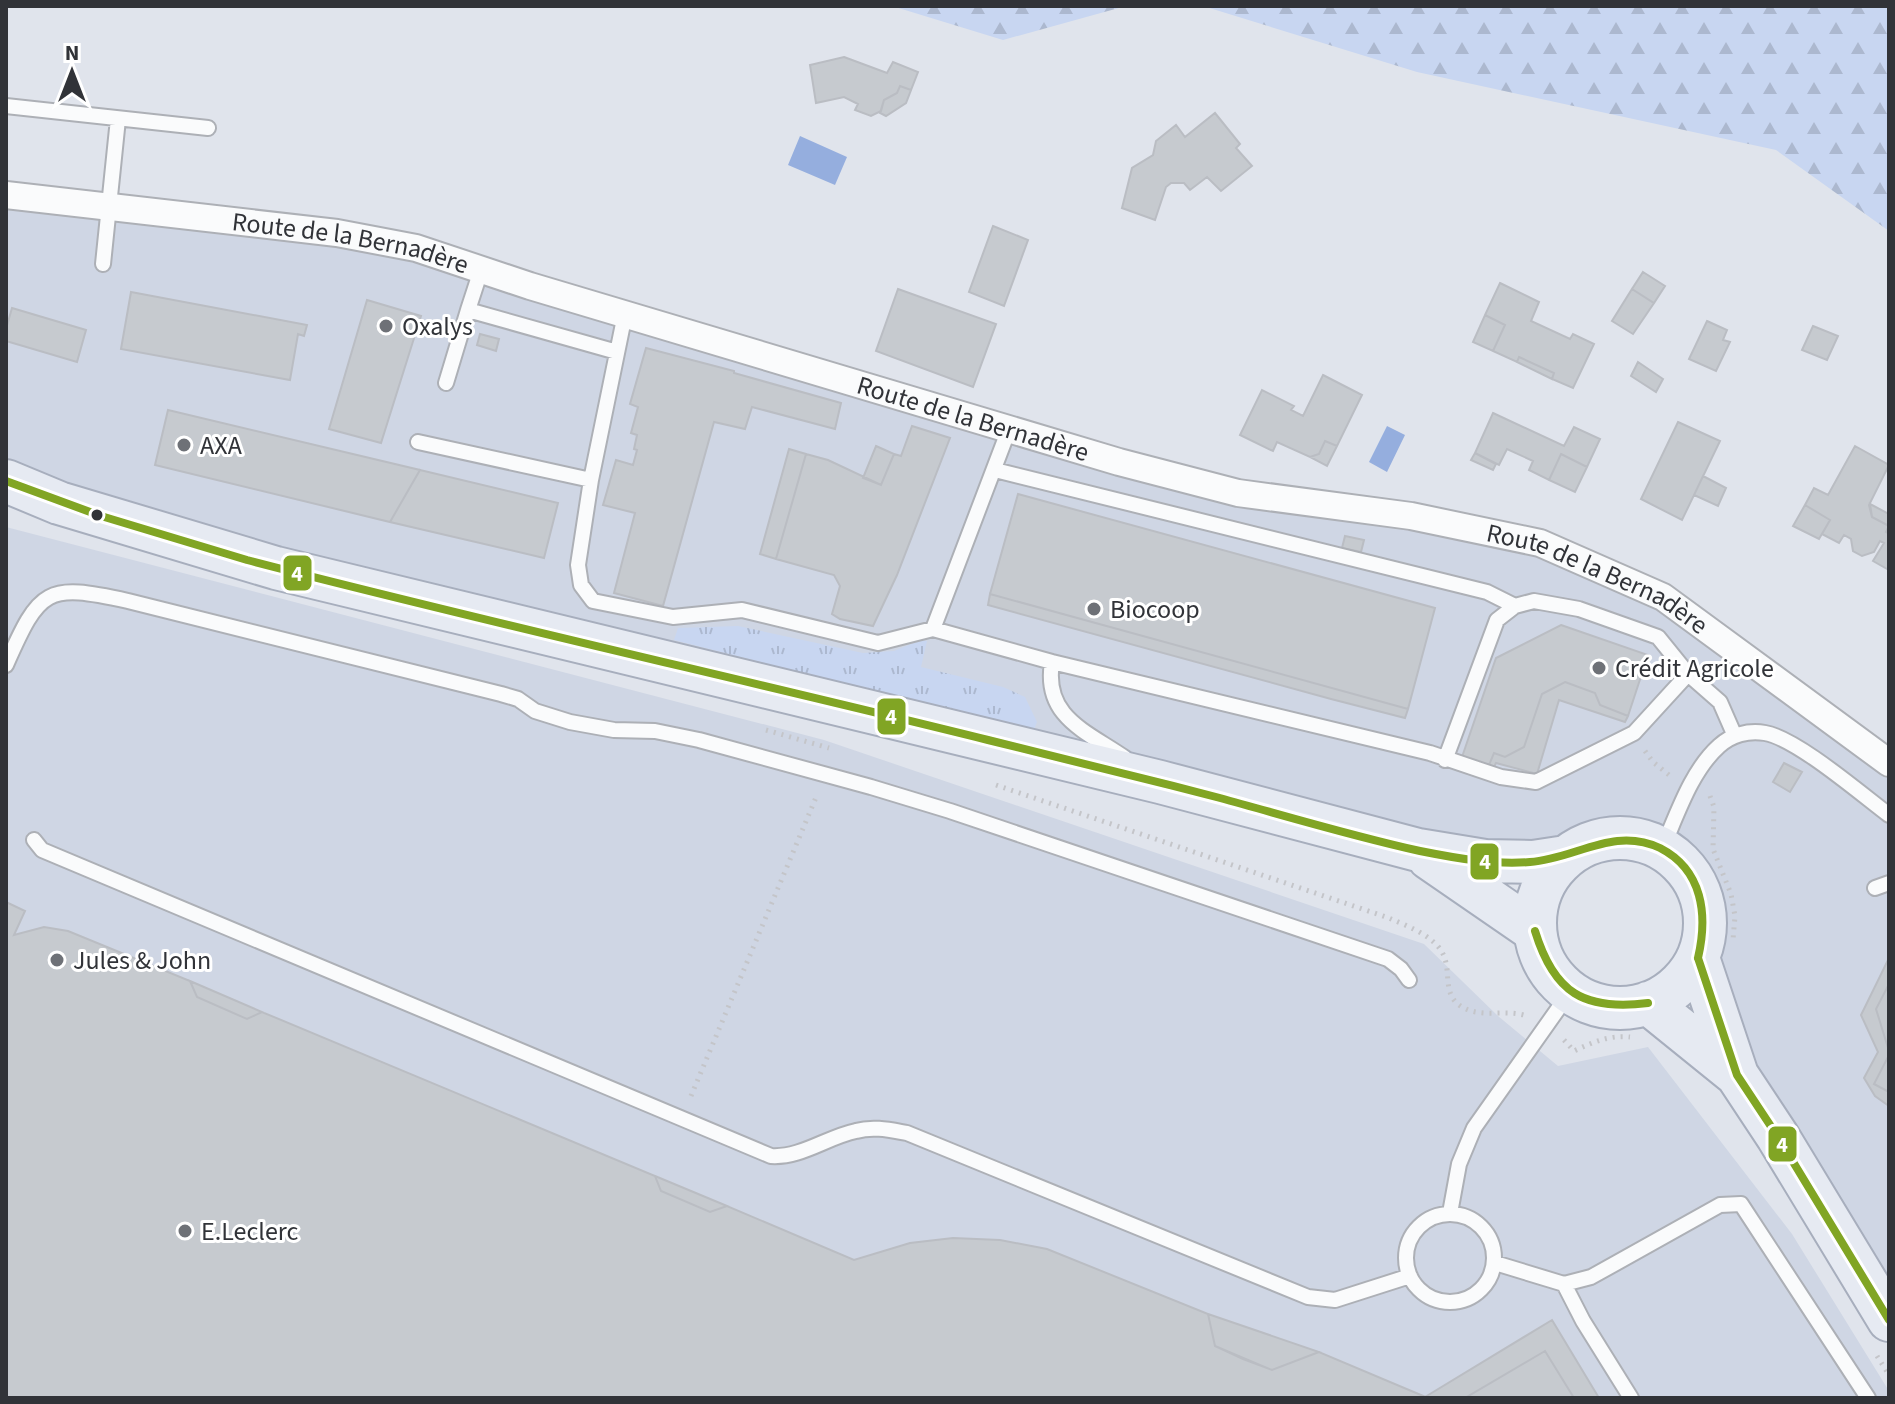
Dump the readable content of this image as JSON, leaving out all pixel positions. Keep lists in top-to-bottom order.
{
  "streets": {
    "street": ["Route de la Bernadère"]
  },
  "places": [
    "Oxalys",
    "AXA",
    "Biocoop",
    "Crédit Agricole",
    "Jules & John",
    "E.Leclerc"
  ],
  "lines": ["transit line 4"],
  "north": "top"
}
